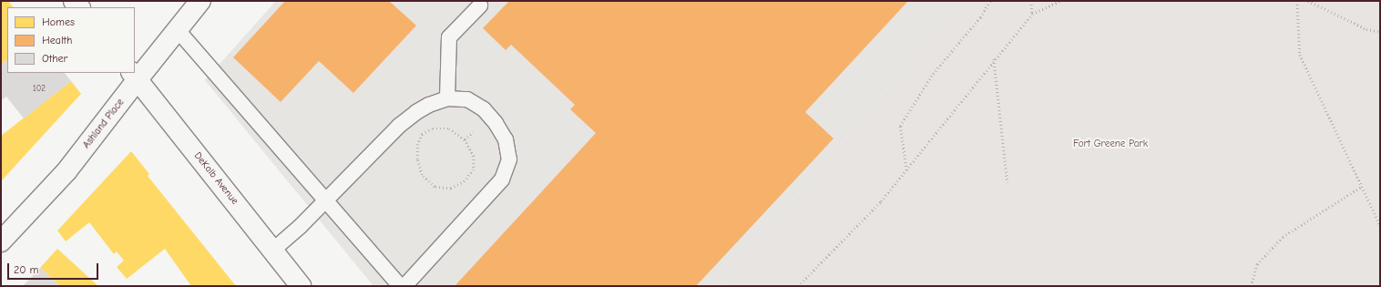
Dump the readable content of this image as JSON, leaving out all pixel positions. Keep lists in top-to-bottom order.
{
  "streets": {
    "street": ["Ashland Place", "DeKalb Avenue"]
  },
  "crossings": [
    ["Ashland Place", "DeKalb Avenue"]
  ],
  "parks": ["Fort Greene Park"],
  "house_numbers": ["102"],
  "legend": ["Homes", "Health", "Other"],
  "scale_bar": "20 m"
}
